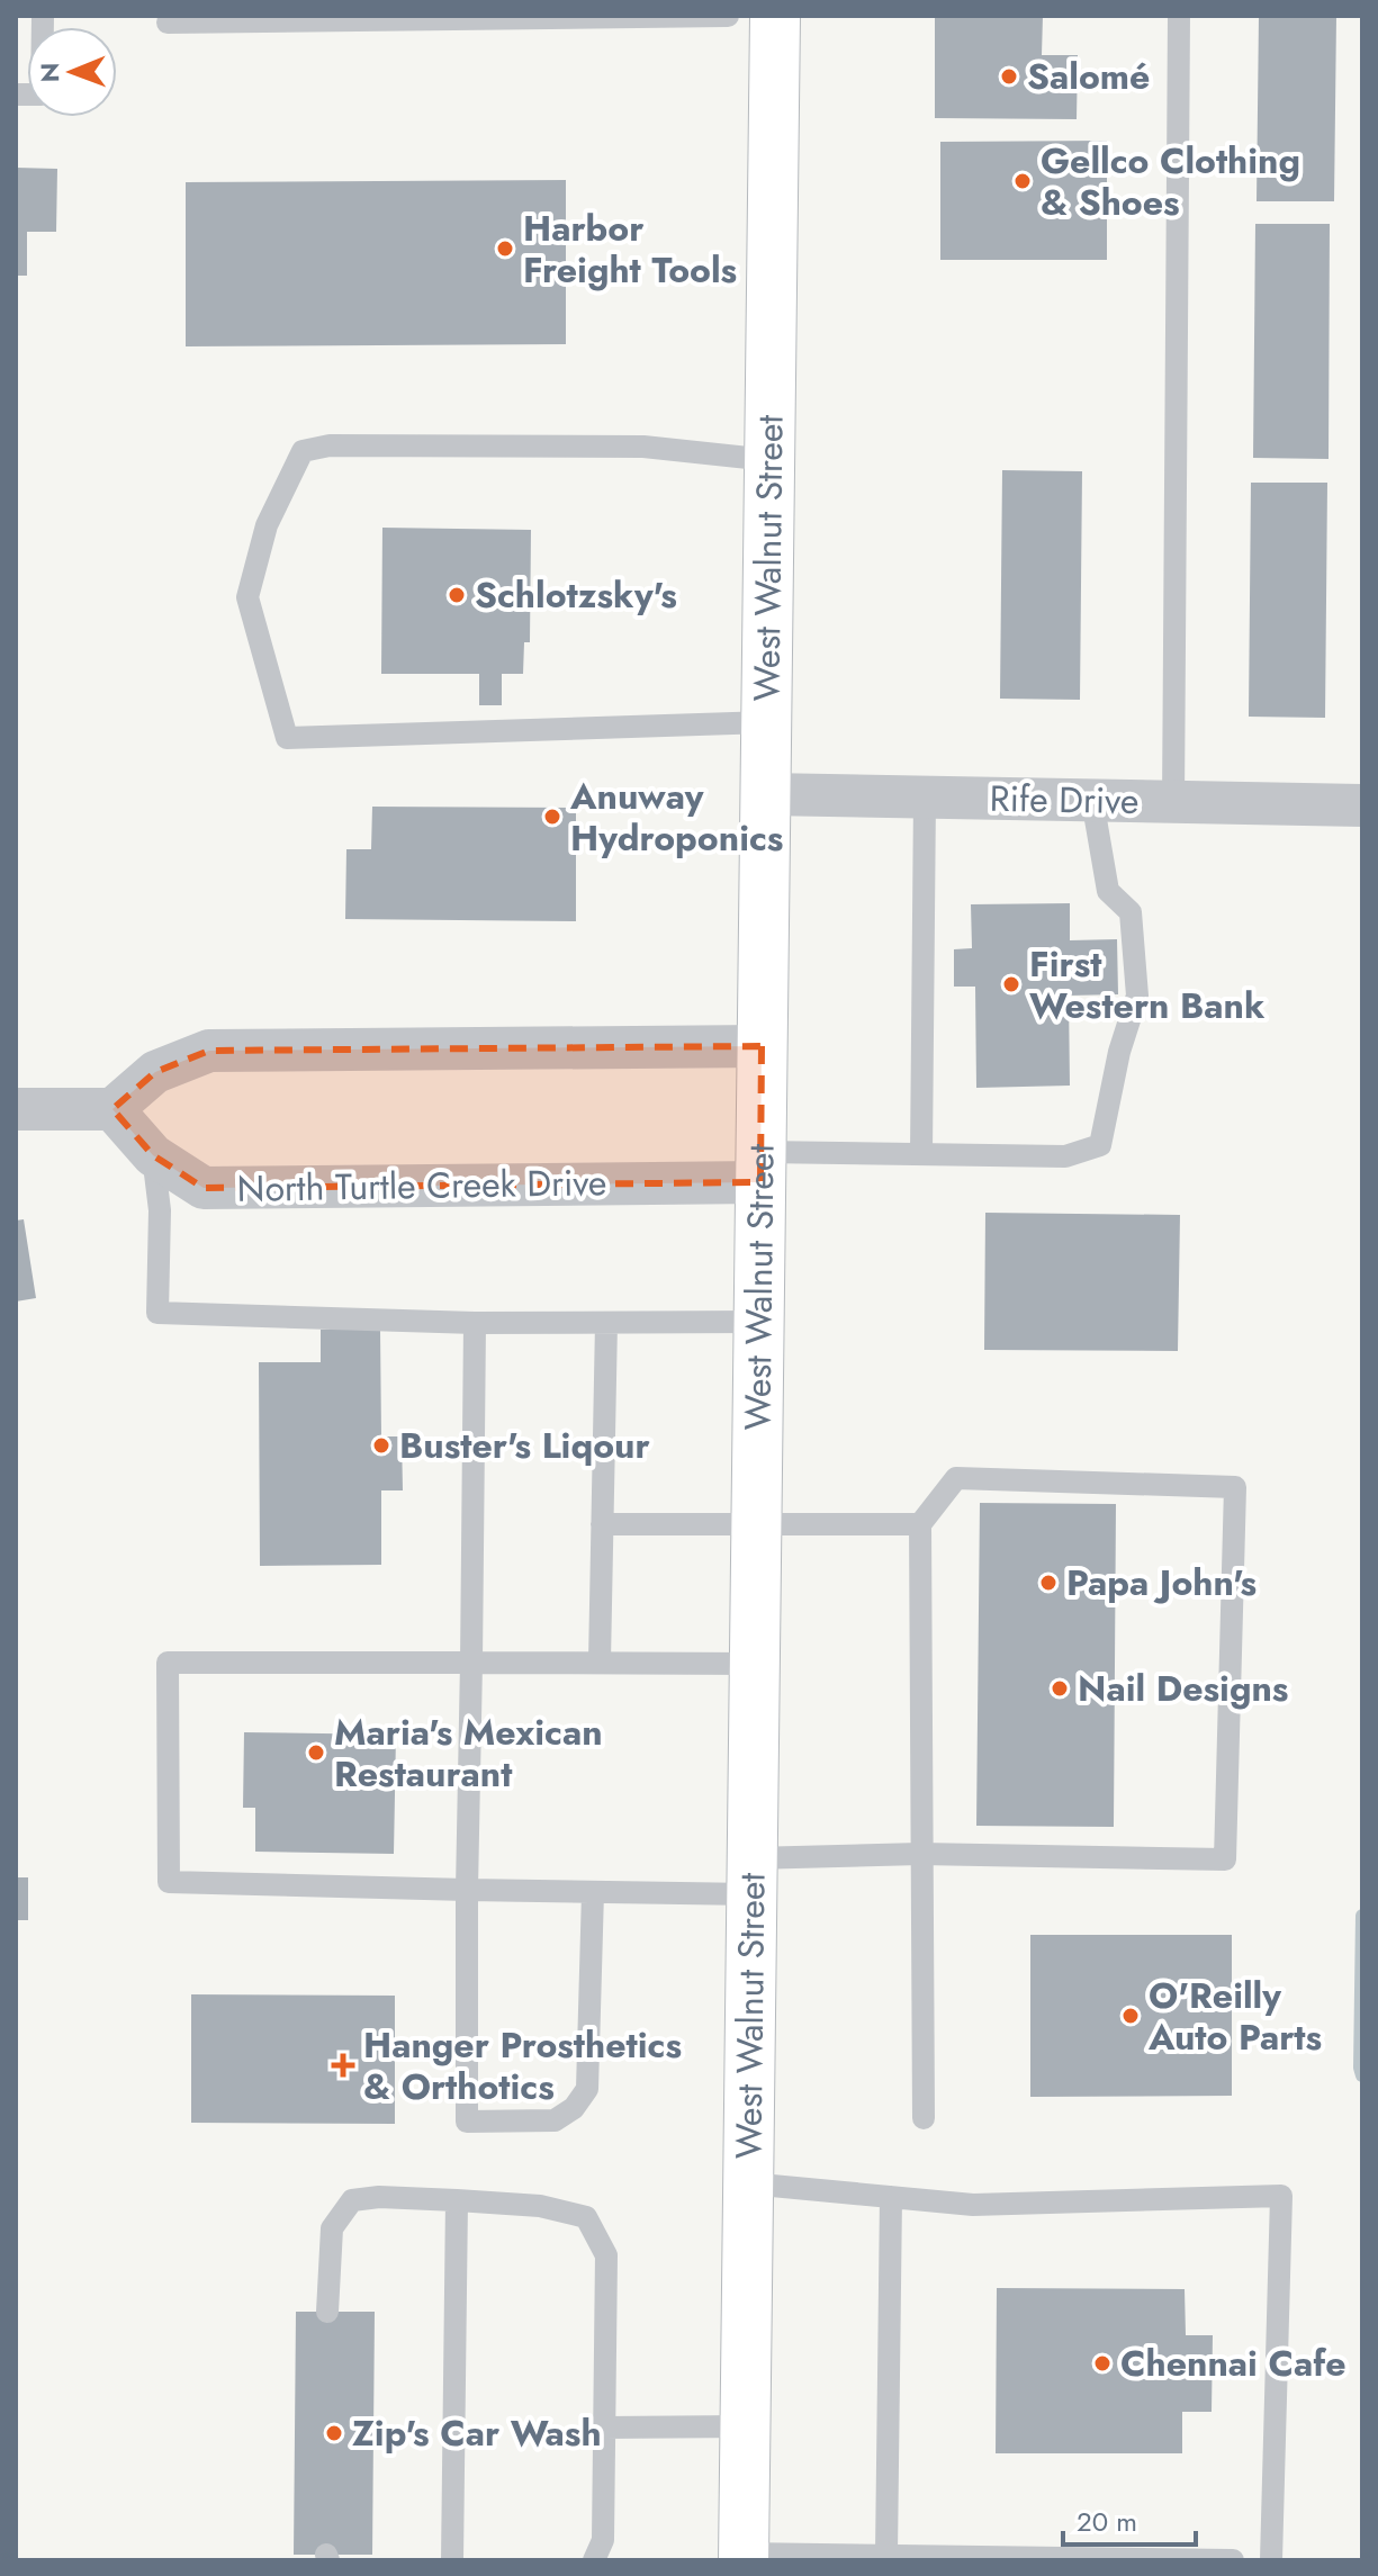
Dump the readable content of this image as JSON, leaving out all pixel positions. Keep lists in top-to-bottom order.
{
  "streets": {
    "main road": ["West Walnut Street"],
    "street": ["Rife Drive", "North Turtle Creek Drive"]
  },
  "crossings": [
    ["West Walnut Street", "Rife Drive"],
    ["West Walnut Street", "North Turtle Creek Drive"]
  ],
  "places": {
    "other": [
      "Salomé",
      "Gellco Clothing & Shoes",
      "Harbor Freight Tools",
      "Schlotzsky's",
      "Anuway Hydroponics",
      "First Western Bank",
      "Buster's Liqour",
      "Papa John's",
      "Nail Designs",
      "Maria's Mexican Restaurant",
      "O'Reilly Auto Parts",
      "Chennai Cafe",
      "Zip's Car Wash"
    ],
    "health": ["Hanger Prosthetics & Orthotics"]
  },
  "scale_bar": "20 m",
  "north": "left"
}
